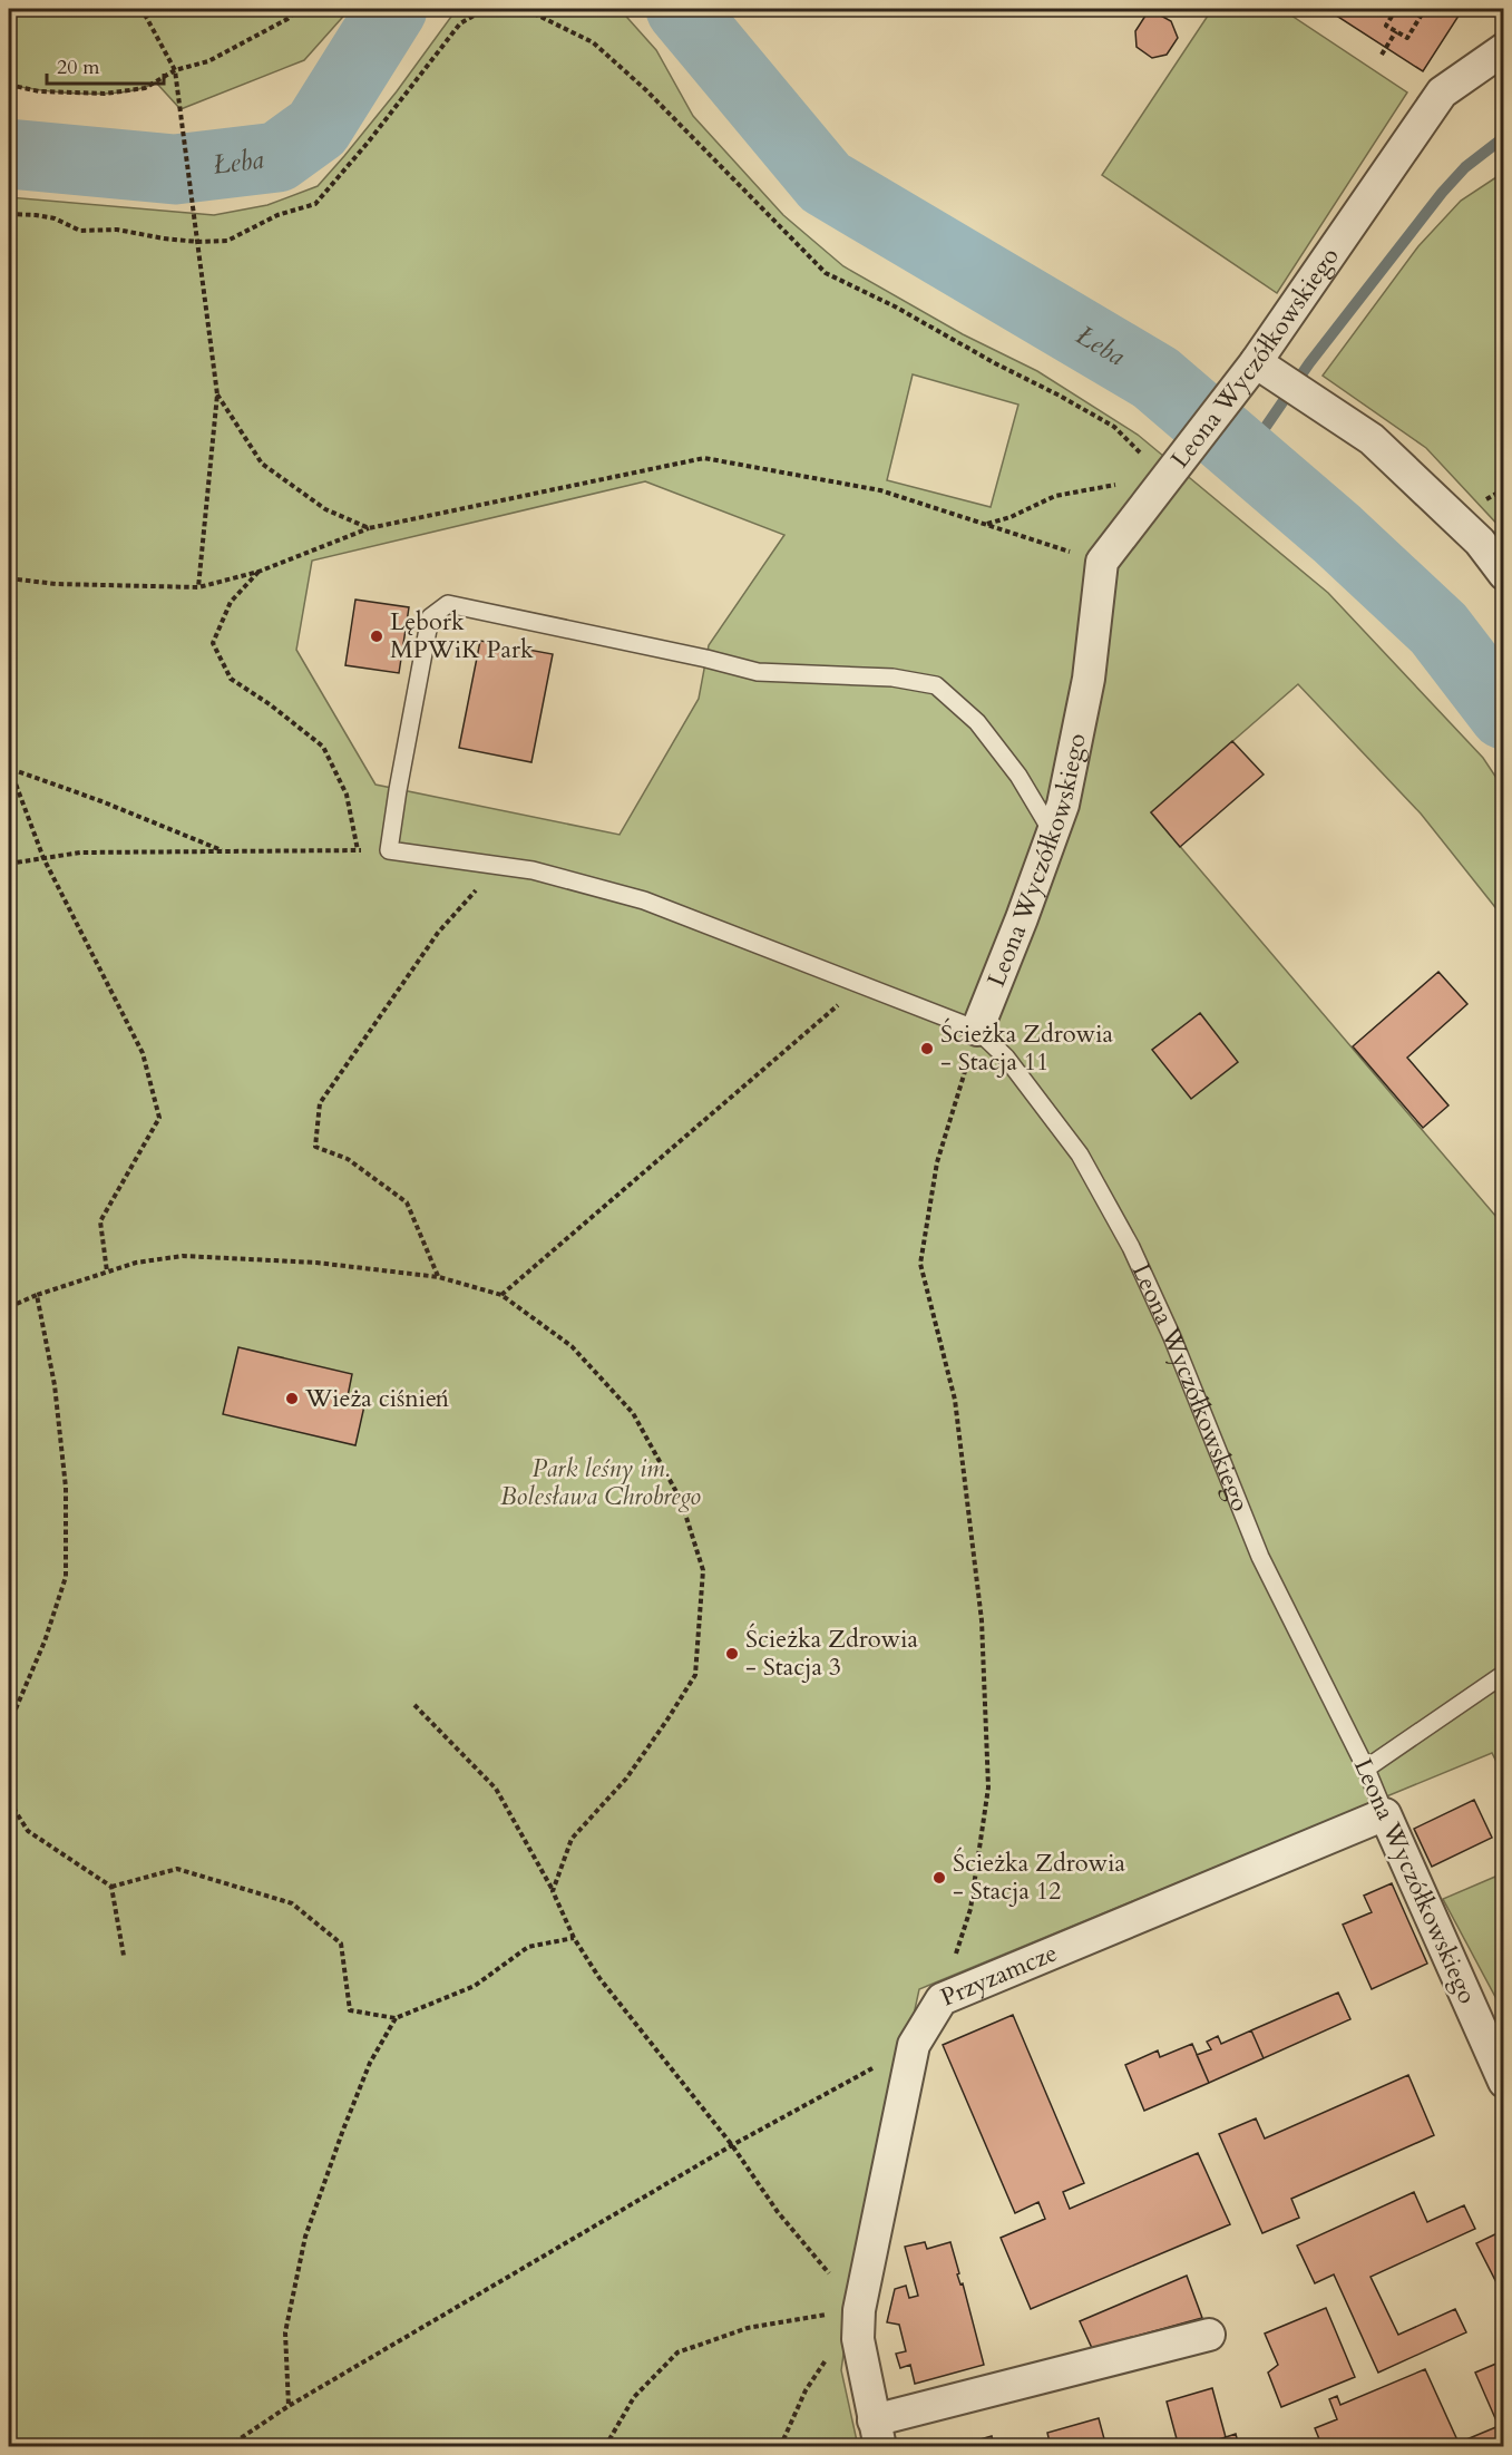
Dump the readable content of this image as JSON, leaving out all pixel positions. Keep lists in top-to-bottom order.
{
  "streets": {
    "street": ["Leona Wyczółkowskiego", "Przyzamcze"]
  },
  "crossings": [
    ["Leona Wyczółkowskiego", "Przyzamcze"]
  ],
  "water": ["Łeba"],
  "parks": ["Park leśny im. Bolesława Chrobrego"],
  "places": [
    "Lębork MPWiK Park",
    "Ścieżka Zdrowia - Stacja 11",
    "Wieża ciśnień",
    "Ścieżka Zdrowia - Stacja 3",
    "Ścieżka Zdrowia - Stacja 12"
  ],
  "scale_bar": "20 m"
}
